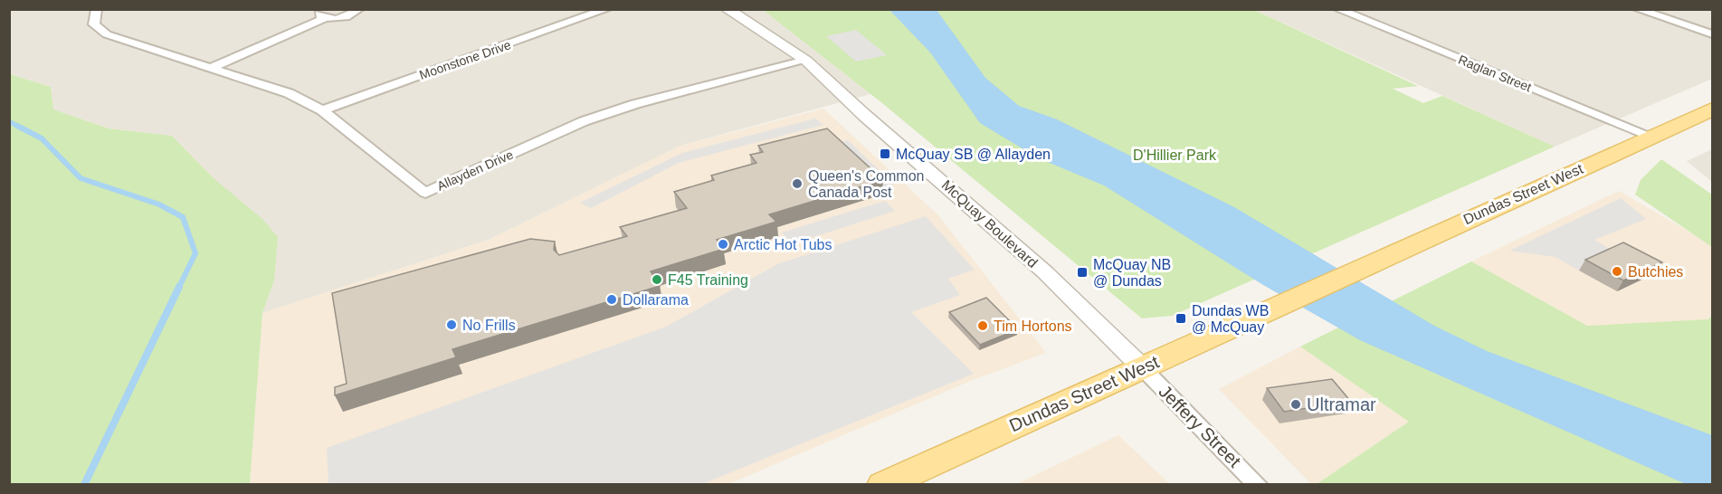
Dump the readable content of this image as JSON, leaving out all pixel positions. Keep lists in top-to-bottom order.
{
  "streets": {
    "main road": ["Dundas Street West"],
    "street": [
      "Moonstone Drive",
      "Raglan Street",
      "Allayden Drive",
      "McQuay Boulevard",
      "Jeffery Street"
    ]
  },
  "crossings": [
    ["Moonstone Drive", "Allayden Drive"],
    ["Raglan Street", "Dundas Street West"],
    ["Allayden Drive", "McQuay Boulevard"],
    ["Dundas Street West", "McQuay Boulevard"],
    ["Dundas Street West", "Jeffery Street"],
    ["McQuay Boulevard", "Jeffery Street"]
  ],
  "parks": ["D'Hillier Park"],
  "places": {
    "transit": ["McQuay SB @ Allayden", "McQuay NB @ Dundas", "Dundas WB @ McQuay"],
    "other": [
      "Queen's Common Canada Post",
      "Arctic Hot Tubs",
      "Butchies",
      "F45 Training",
      "Dollarama",
      "No Frills",
      "Tim Hortons",
      "Ultramar"
    ]
  }
}
